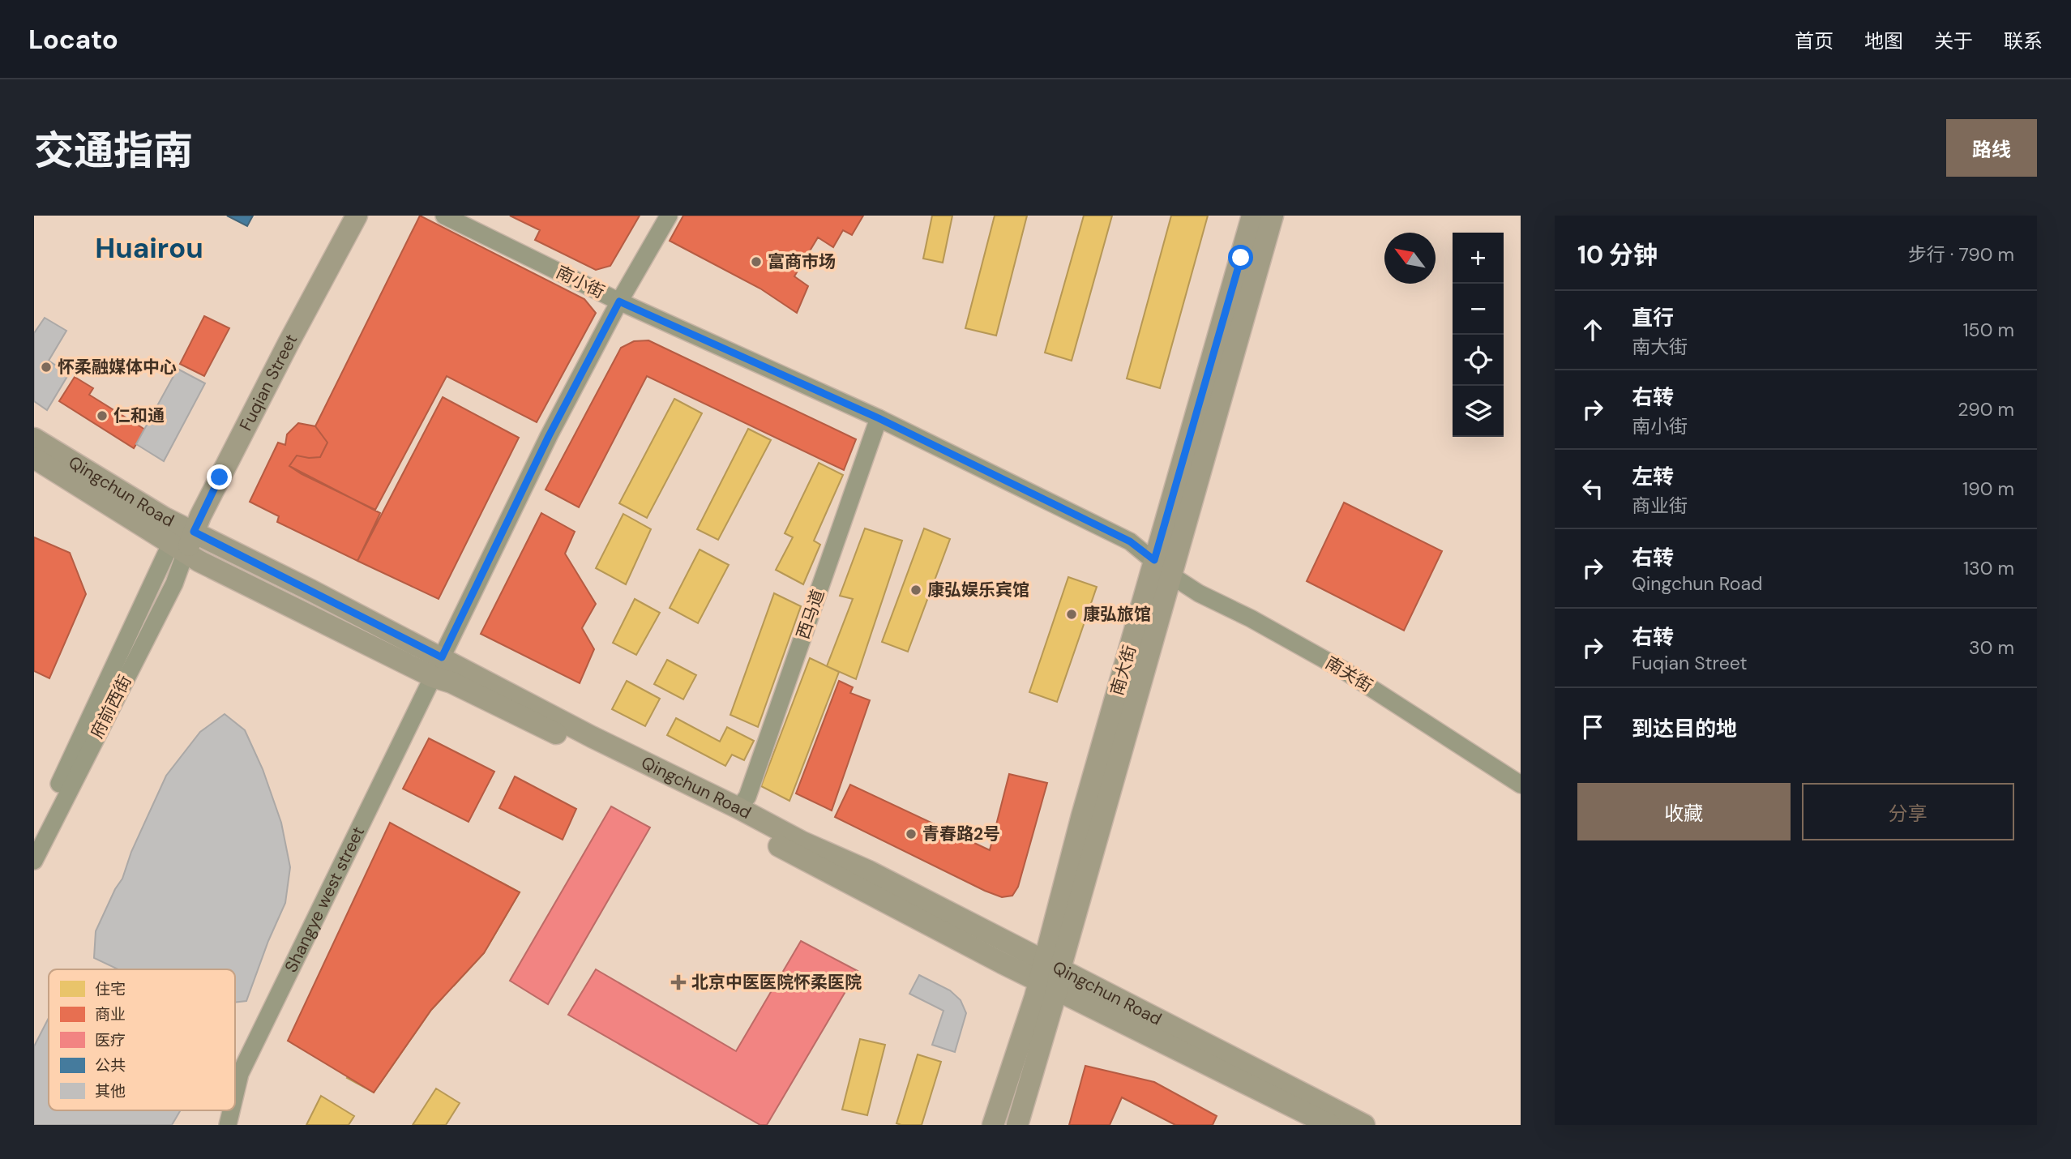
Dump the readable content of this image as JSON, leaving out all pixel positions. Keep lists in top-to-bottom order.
{
  "streets": {
    "main road": ["Fuqian Street", "Qingchun Road", "南大街"],
    "street": [
      "南小街",
      "西马道",
      "南关街",
      "府前西街",
      "Shangye west street"
    ]
  },
  "crossings": [
    ["南小街", "西马道"],
    ["南小街", "南大街"],
    ["南小街", "南关街"],
    ["南小街", "Shangye west street"],
    ["Fuqian Street", "Qingchun Road"],
    ["Fuqian Street", "府前西街"],
    ["Qingchun Road", "西马道"],
    ["Qingchun Road", "南大街"],
    ["Qingchun Road", "府前西街"],
    ["Qingchun Road", "Shangye west street"],
    ["南大街", "南关街"]
  ],
  "districts": ["Huairou"],
  "places": {
    "other": [
      "富商市场",
      "怀柔融媒体中心",
      "仁和通",
      "康弘娱乐宾馆",
      "康弘旅馆",
      "青春路2号"
    ],
    "health": ["北京中医医院怀柔医院"]
  },
  "legend": [
    "住宅",
    "商业",
    "医疗",
    "公共",
    "其他"
  ],
  "north": "top left",
  "page": {
    "header": "Locato",
    "nav": [
      "首页",
      "地图",
      "关于",
      "联系"
    ],
    "title": "交通指南",
    "buttons": [
      "路线",
      ["收藏", "分享"]
    ],
    "heading": ["10 分钟", "步行 · 790 m"],
    "map_buttons": ["+", "−"],
    "list": [
      ["直行", "南大街", "150 m"],
      ["右转", "南小街", "290 m"],
      ["左转", "商业街", "190 m"],
      ["右转", "Qingchun Road", "130 m"],
      ["右转", "Fuqian Street", "30 m"],
      "到达目的地"
    ]
  }
}
